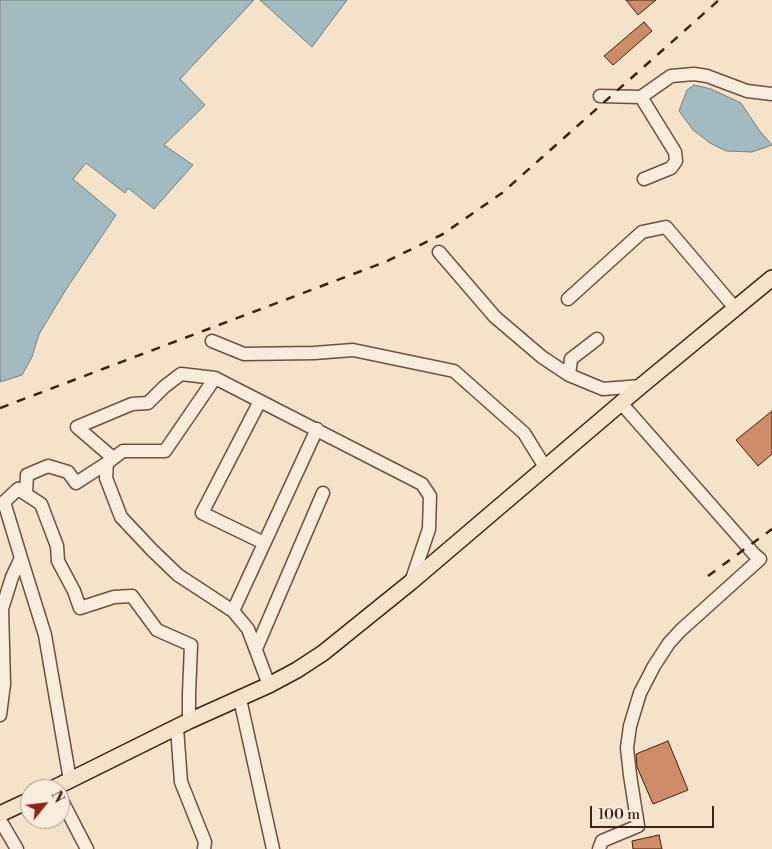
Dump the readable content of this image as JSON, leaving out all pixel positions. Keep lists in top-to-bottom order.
{
  "scale_bar": "100 m",
  "north": "top right"
}
